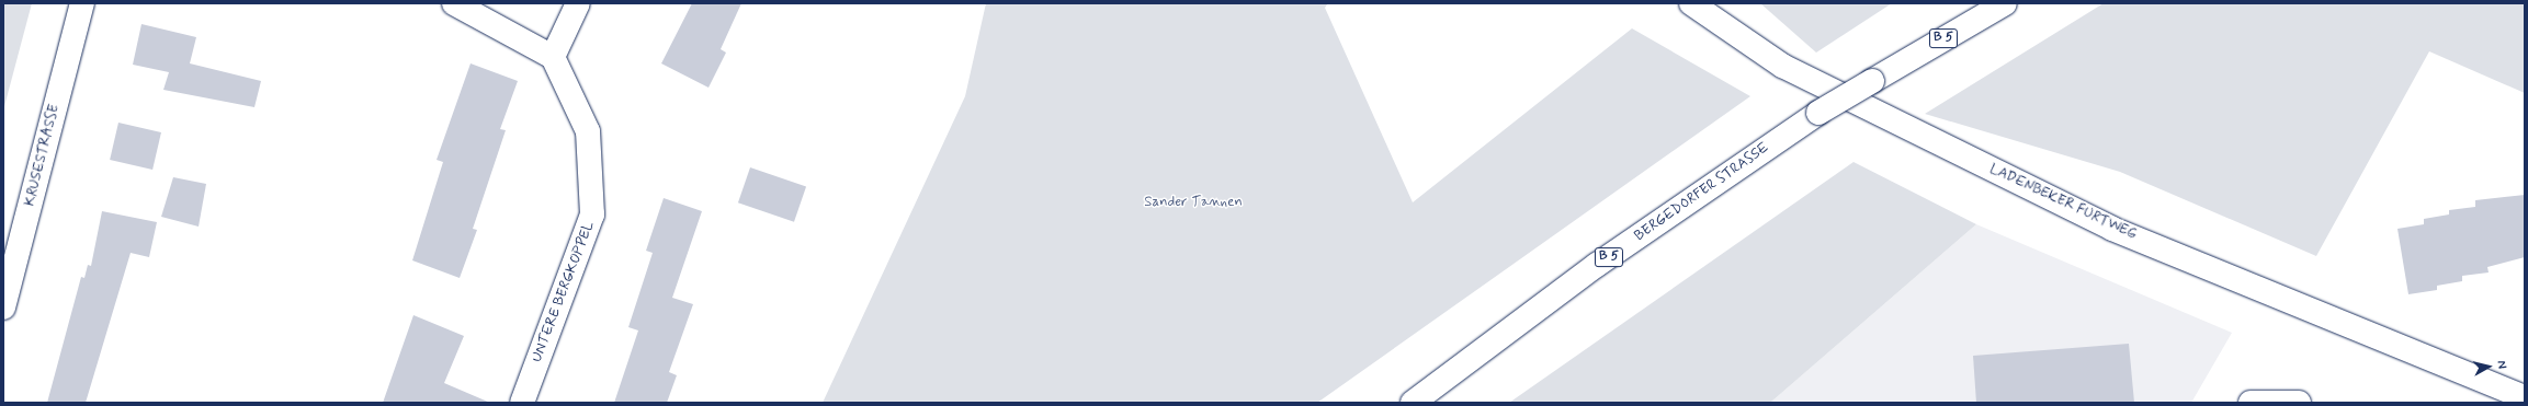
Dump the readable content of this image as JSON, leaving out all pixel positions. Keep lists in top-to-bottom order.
{
  "streets": {
    "street": [
      "B 5",
      "KRUSESTRASSE",
      "BERGEDORFER STRASSE",
      "LADENBEKER FURTWEG",
      "UNTERE BERGKOPPEL"
    ]
  },
  "parks": ["Sander Tannen"],
  "north": "right"
}
